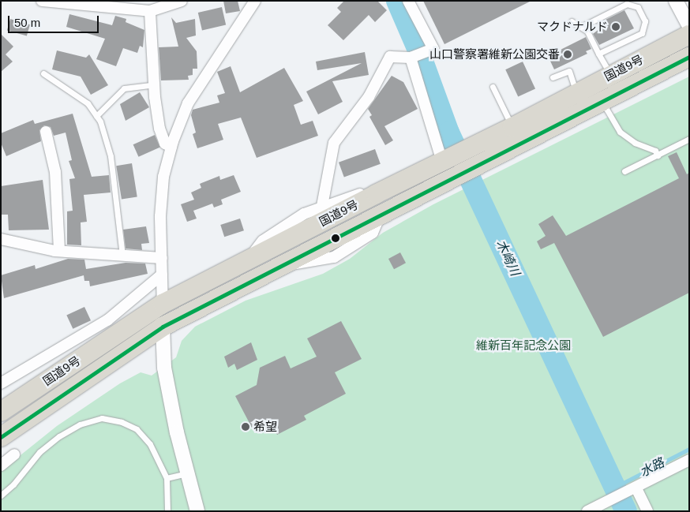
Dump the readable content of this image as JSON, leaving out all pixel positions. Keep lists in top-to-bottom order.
{
  "streets": {
    "highway": ["国道9号"]
  },
  "water": ["木崎川", "水路"],
  "parks": ["維新百年記念公園"],
  "places": ["マクドナルド", "山口警察署維新公園交番", "希望"],
  "scale_bar": "50 m"
}
